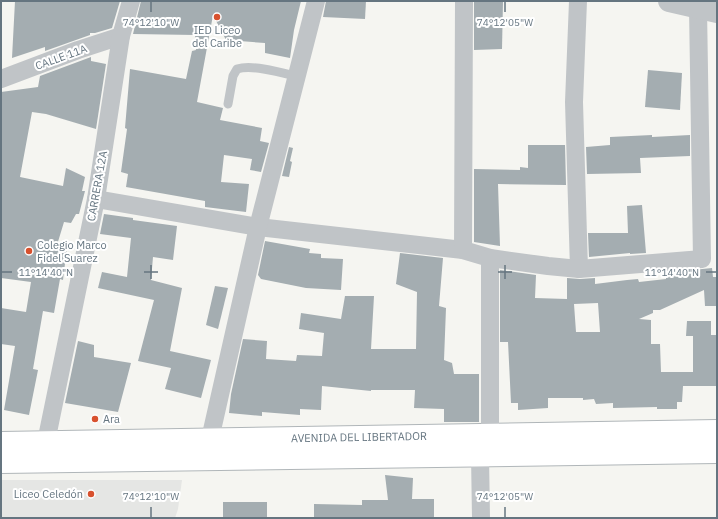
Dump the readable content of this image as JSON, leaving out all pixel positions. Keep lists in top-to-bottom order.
{
  "streets": {
    "main road": ["AVENIDA DEL LIBERTADOR"],
    "street": ["CALLE 11A", "CARRERA 12A"]
  },
  "crossings": [
    ["CALLE 11A", "CARRERA 12A"],
    ["CARRERA 12A", "AVENIDA DEL LIBERTADOR"]
  ],
  "places": [
    "IED Liceo del Caribe",
    "Colegio Marco Fidel Suarez",
    "Ara",
    "Liceo Celedón"
  ],
  "coordinates": ["74°12'10\"W", "74°12'05\"W", "11°14'40\"N"]
}
